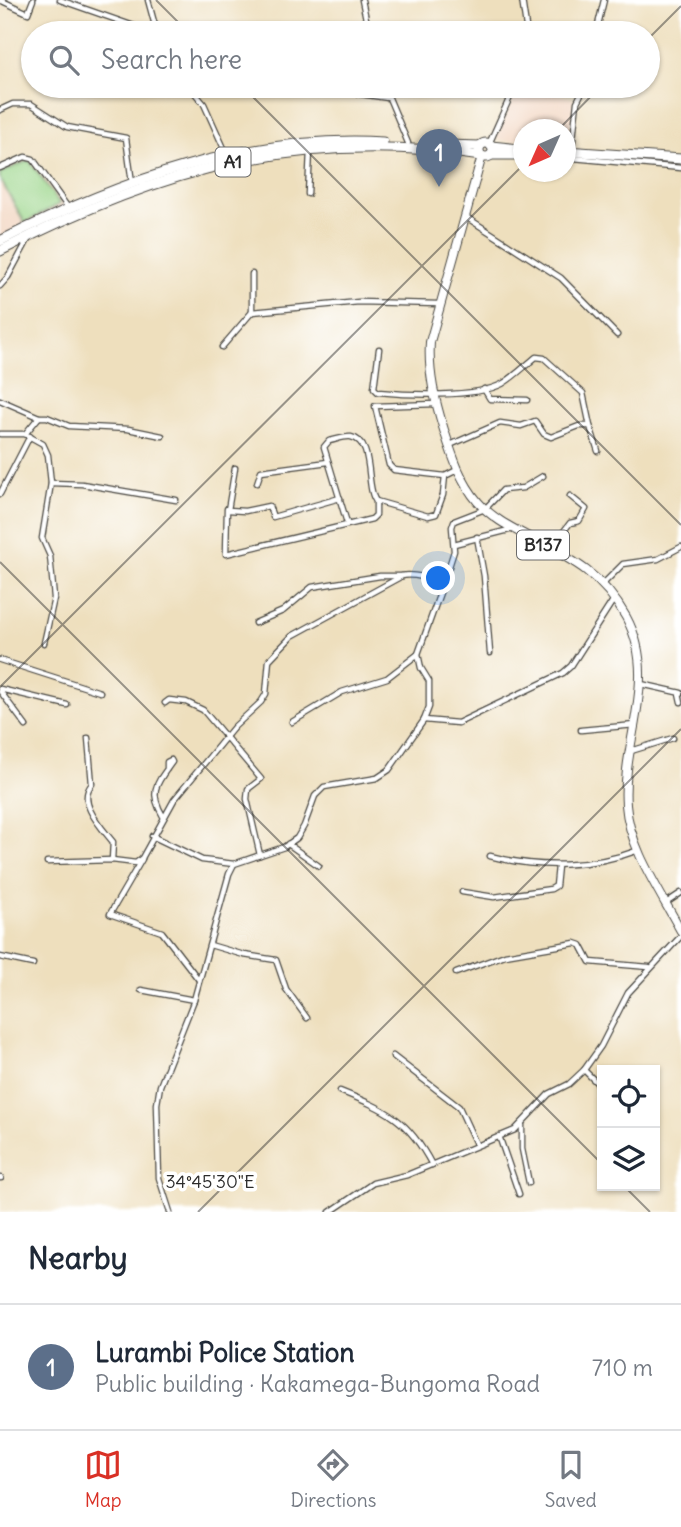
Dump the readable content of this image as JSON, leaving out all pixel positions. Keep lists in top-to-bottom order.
{
  "streets": {
    "highway": ["A1"],
    "main road": ["B137"]
  },
  "crossings": [
    ["A1", "B137"]
  ],
  "north": "bottom left",
  "page": {
    "search": "Search here",
    "pins": "1",
    "heading": "Nearby",
    "list": [
      {
        "mark": "1",
        "name": "Lurambi Police Station",
        "note": "Public building · Kakamega-Bungoma Road",
        "value": "710 m"
      }
    ],
    "nav": ["Map", "Directions", "Saved"]
  },
  "coordinates": ["34°45'30\"E"]
}
